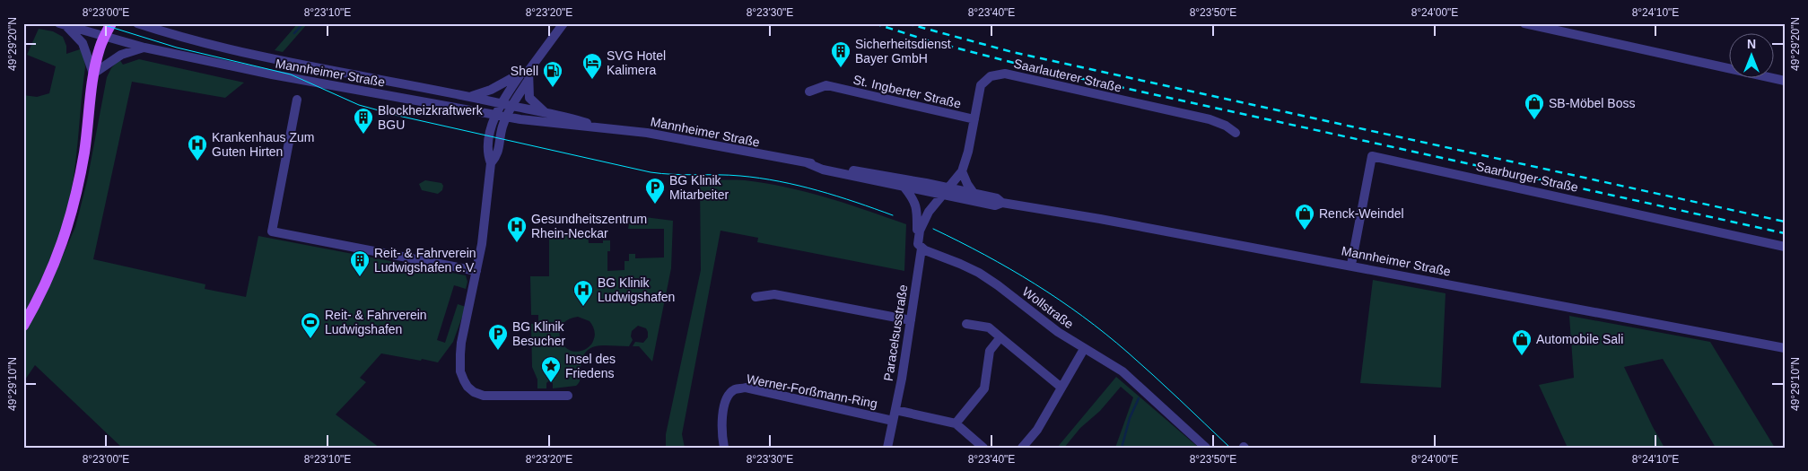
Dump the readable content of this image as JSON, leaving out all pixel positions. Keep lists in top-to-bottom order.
{
  "streets": {
    "street": [
      "Mannheimer Straße",
      "Saarlauterer Straße",
      "St. Ingberter Straße",
      "Saarburger Straße",
      "Wollstraße",
      "Paracelsusstraße",
      "Werner-Forßmann-Ring"
    ]
  },
  "crossings": [
    ["Mannheimer Straße", "Saarlauterer Straße"],
    ["Mannheimer Straße", "Saarburger Straße"],
    ["Saarlauterer Straße", "St. Ingberter Straße"],
    ["Wollstraße", "Paracelsusstraße"],
    ["Paracelsusstraße", "Werner-Forßmann-Ring"]
  ],
  "places": {
    "building": ["Sicherheitsdienst Bayer GmbH", "Blockheizkraftwerk BGU", "Reit- & Fahrverein Ludwigshafen e.V."],
    "hotel": ["SVG Hotel Kalimera"],
    "fuel station": ["Shell"],
    "shop": ["SB-Möbel Boss", "Renck-Weindel", "Automobile Sali"],
    "hospital": ["Krankenhaus Zum Guten Hirten", "Gesundheitszentrum Rhein-Neckar", "BG Klinik Ludwigshafen"],
    "parking": ["BG Klinik Mitarbeiter", "BG Klinik Besucher"],
    "sports": ["Reit- & Fahrverein Ludwigshafen"],
    "place": ["Insel des Friedens"]
  },
  "north": "top",
  "coordinates": [
    "8°23'00\"E",
    "8°23'10\"E",
    "8°23'20\"E",
    "8°23'30\"E",
    "8°23'40\"E",
    "8°23'50\"E",
    "8°24'00\"E",
    "8°24'10\"E",
    "49°29'20\"N",
    "49°29'10\"N"
  ]
}
